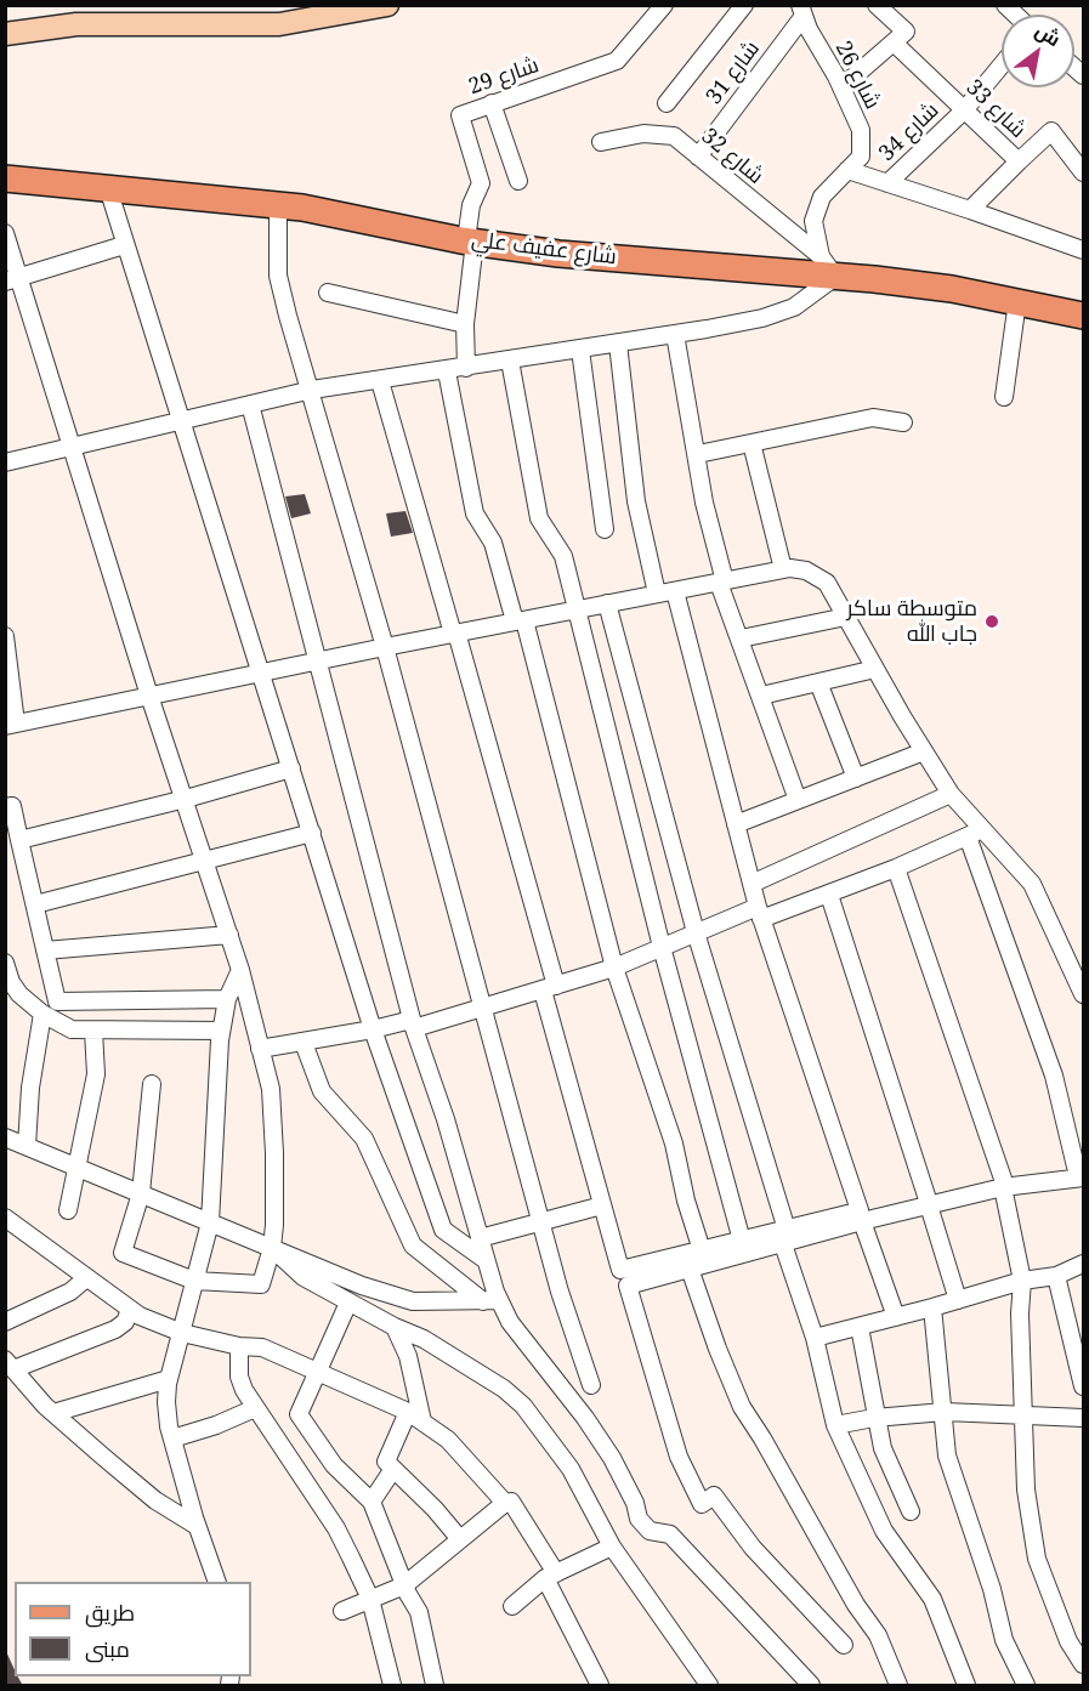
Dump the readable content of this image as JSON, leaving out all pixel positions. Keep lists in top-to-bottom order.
{
  "streets": {
    "main road": ["شارع عفيف علي"],
    "street": [
      "شارع 31",
      "شارع 26",
      "شارع 29",
      "شارع 33",
      "شارع 34",
      "شارع 32"
    ]
  },
  "crossings": [
    ["شارع 31", "شارع 26"],
    ["شارع 31", "شارع 32"],
    ["شارع 26", "شارع 32"],
    ["شارع 26", "شارع عفيف علي"],
    ["شارع 29", "شارع عفيف علي"],
    ["شارع 33", "شارع 34"],
    ["شارع 32", "شارع عفيف علي"]
  ],
  "places": ["متوسطة ساكر جاب الله"],
  "legend": ["طريق", "مبنى"],
  "north": "top right"
}
